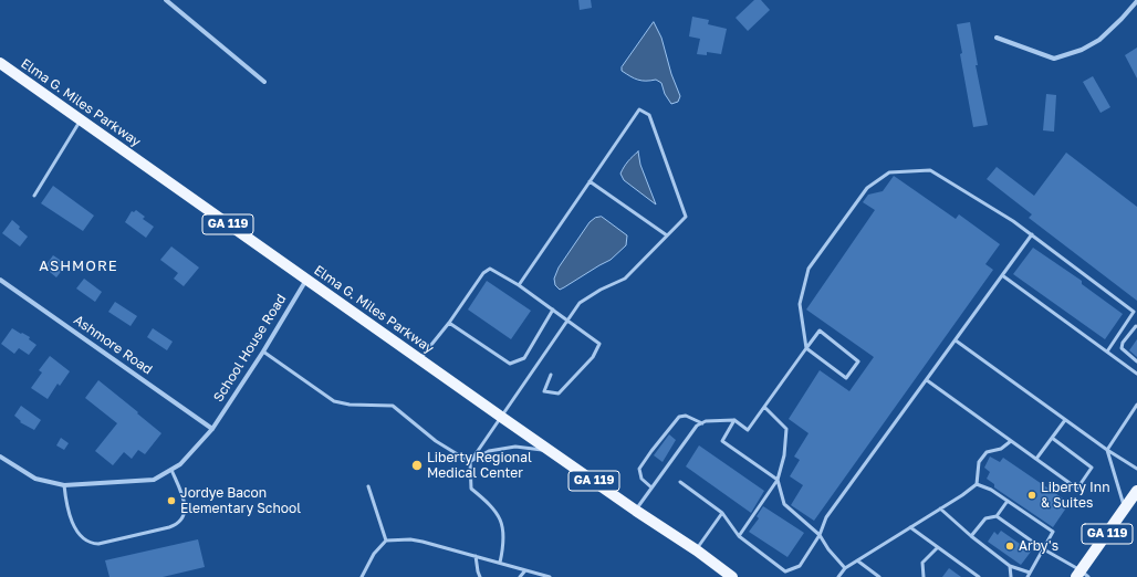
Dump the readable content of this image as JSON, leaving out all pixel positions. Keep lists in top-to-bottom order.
{
  "streets": {
    "main road": ["Elma G. Miles Parkway", "GA 119"],
    "street": ["Ashmore Road", "School House Road"]
  },
  "crossings": [
    ["Elma G. Miles Parkway", "School House Road"],
    ["Ashmore Road", "School House Road"]
  ],
  "districts": ["ASHMORE"],
  "places": [
    "Liberty Regional Medical Center",
    "Liberty Inn & Suites",
    "Jordye Bacon Elementary School",
    "Arby's"
  ]
}
